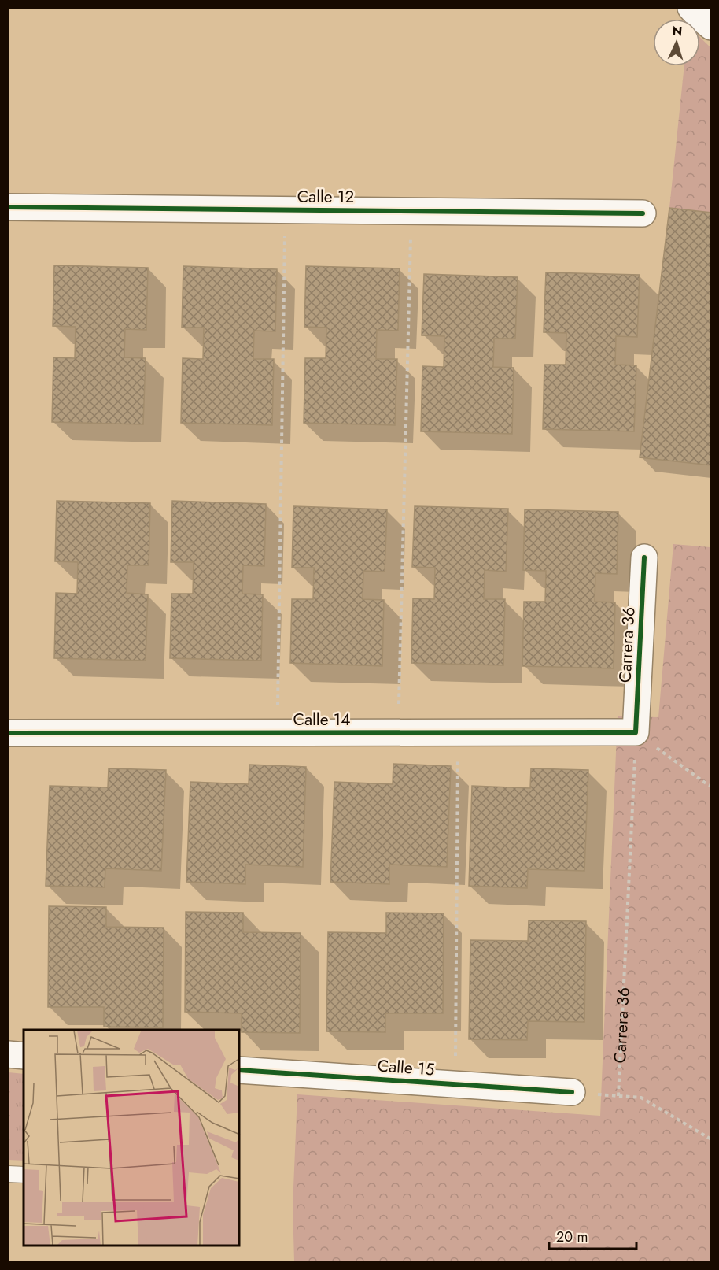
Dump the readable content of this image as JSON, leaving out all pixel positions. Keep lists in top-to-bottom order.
{
  "streets": {
    "street": [
      "Calle 12",
      "Carrera 36",
      "Calle 14",
      "Calle 15"
    ]
  },
  "crossings": [
    ["Carrera 36", "Calle 14"]
  ],
  "scale_bar": "20 m",
  "north": "top"
}
